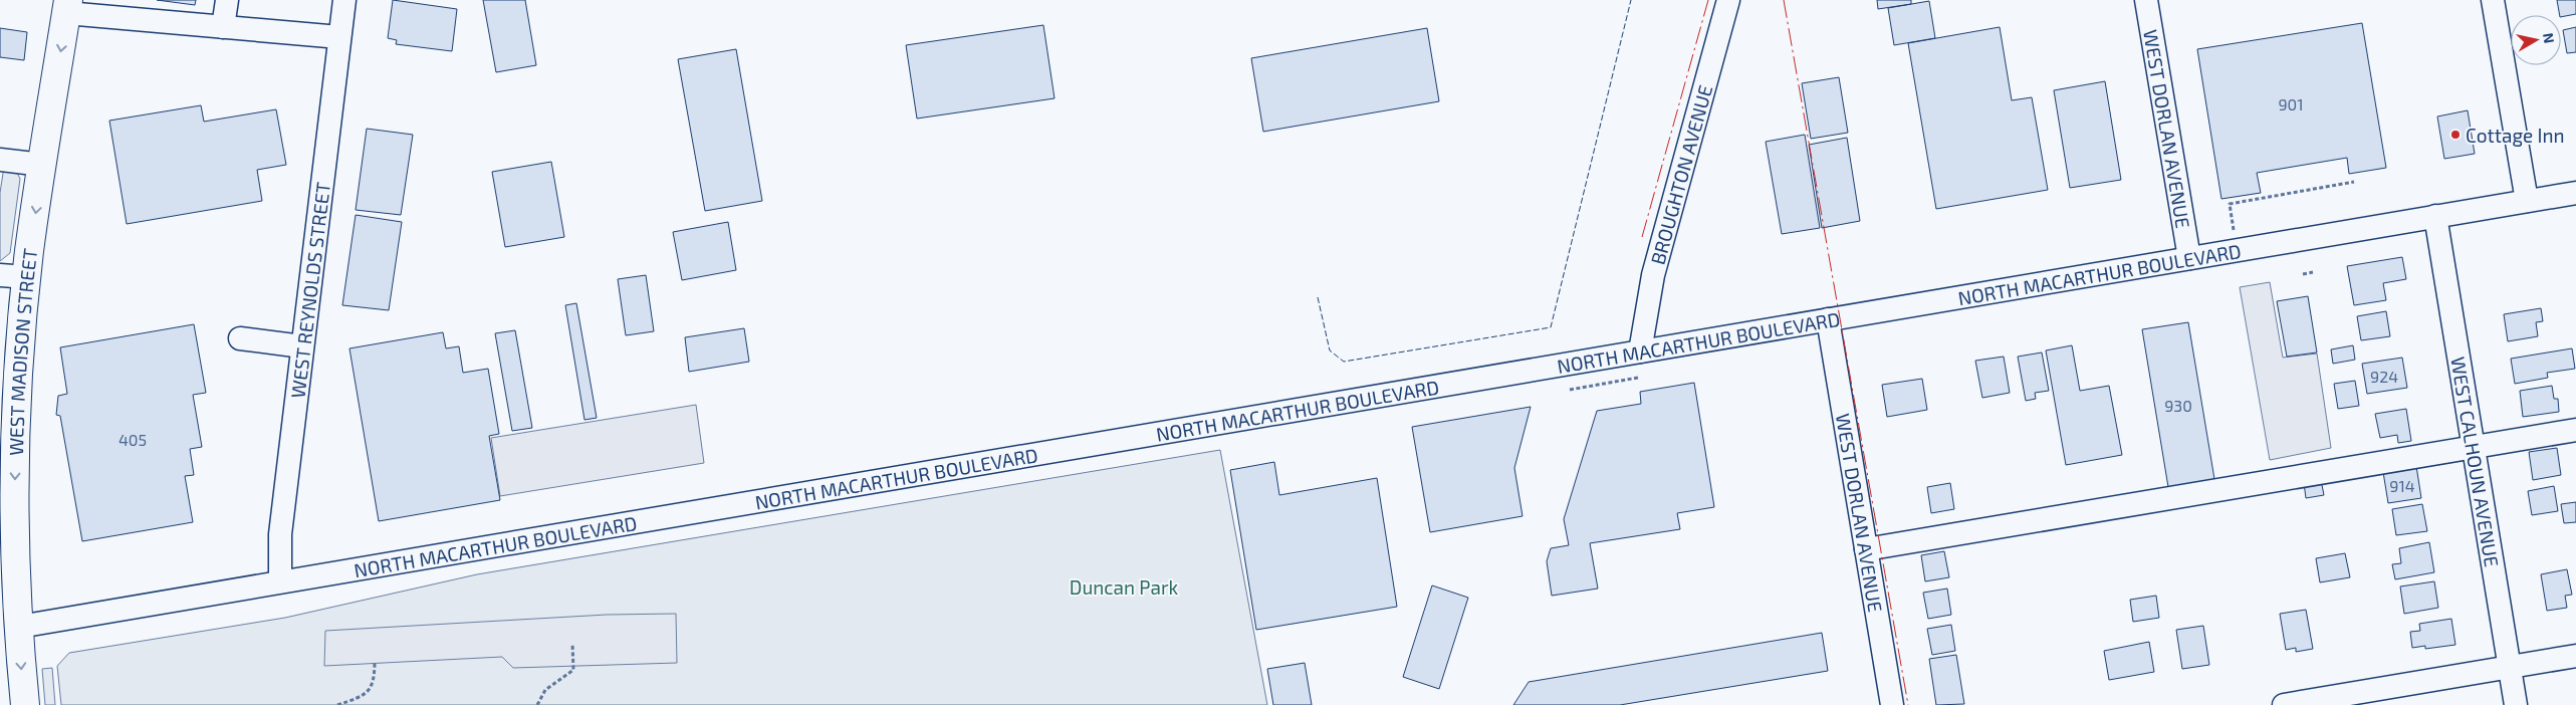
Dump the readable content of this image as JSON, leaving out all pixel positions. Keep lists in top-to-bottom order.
{
  "streets": {
    "main road": ["WEST MADISON STREET"],
    "street": [
      "WEST DORLAN AVENUE",
      "BROUGHTON AVENUE",
      "NORTH MACARTHUR BOULEVARD",
      "WEST REYNOLDS STREET",
      "WEST CALHOUN AVENUE"
    ]
  },
  "crossings": [
    ["WEST DORLAN AVENUE", "NORTH MACARTHUR BOULEVARD"],
    ["BROUGHTON AVENUE", "NORTH MACARTHUR BOULEVARD"],
    ["NORTH MACARTHUR BOULEVARD", "WEST REYNOLDS STREET"],
    ["NORTH MACARTHUR BOULEVARD", "WEST MADISON STREET"],
    ["NORTH MACARTHUR BOULEVARD", "WEST CALHOUN AVENUE"]
  ],
  "one_way": ["WEST MADISON STREET"],
  "parks": ["Duncan Park"],
  "places": ["Cottage Inn"],
  "house_numbers": [
    "901",
    "924",
    "930",
    "405",
    "914"
  ],
  "north": "right"
}
